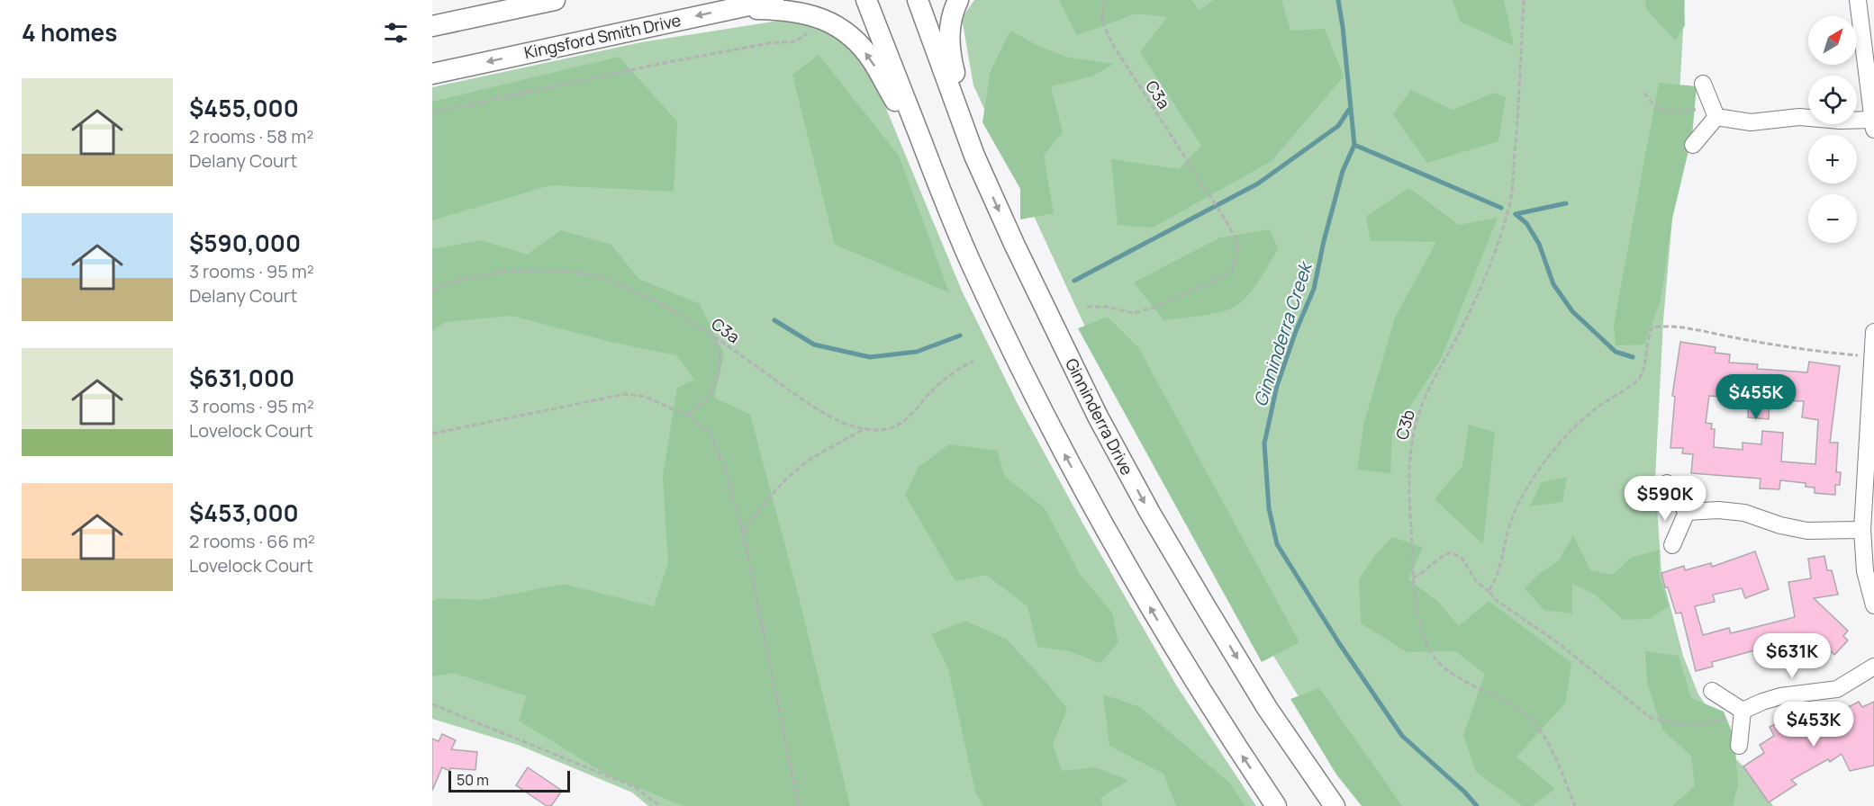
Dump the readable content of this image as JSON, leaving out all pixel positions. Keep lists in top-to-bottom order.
{
  "streets": {
    "main road": ["Kingsford Smith Drive", "Ginninderra Drive"],
    "path": ["C3a", "C3b"]
  },
  "water": ["Ginninderra Creek"],
  "scale_bar": "50 m",
  "north": "top right",
  "page": {
    "heading": "4 homes",
    "map_buttons": ["+", "−"],
    "list": [
      {
        "name": "$455,000",
        "note": "2 rooms · 58 m² · Delany Court"
      },
      {
        "name": "$590,000",
        "note": "3 rooms · 95 m² · Delany Court"
      },
      {
        "name": "$631,000",
        "note": "3 rooms · 95 m² · Lovelock Court"
      },
      {
        "name": "$453,000",
        "note": "2 rooms · 66 m² · Lovelock Court"
      }
    ],
    "price": [
      "$455K",
      "$590K",
      "$631K",
      "$453K"
    ],
    "scale": "50 m"
  }
}
